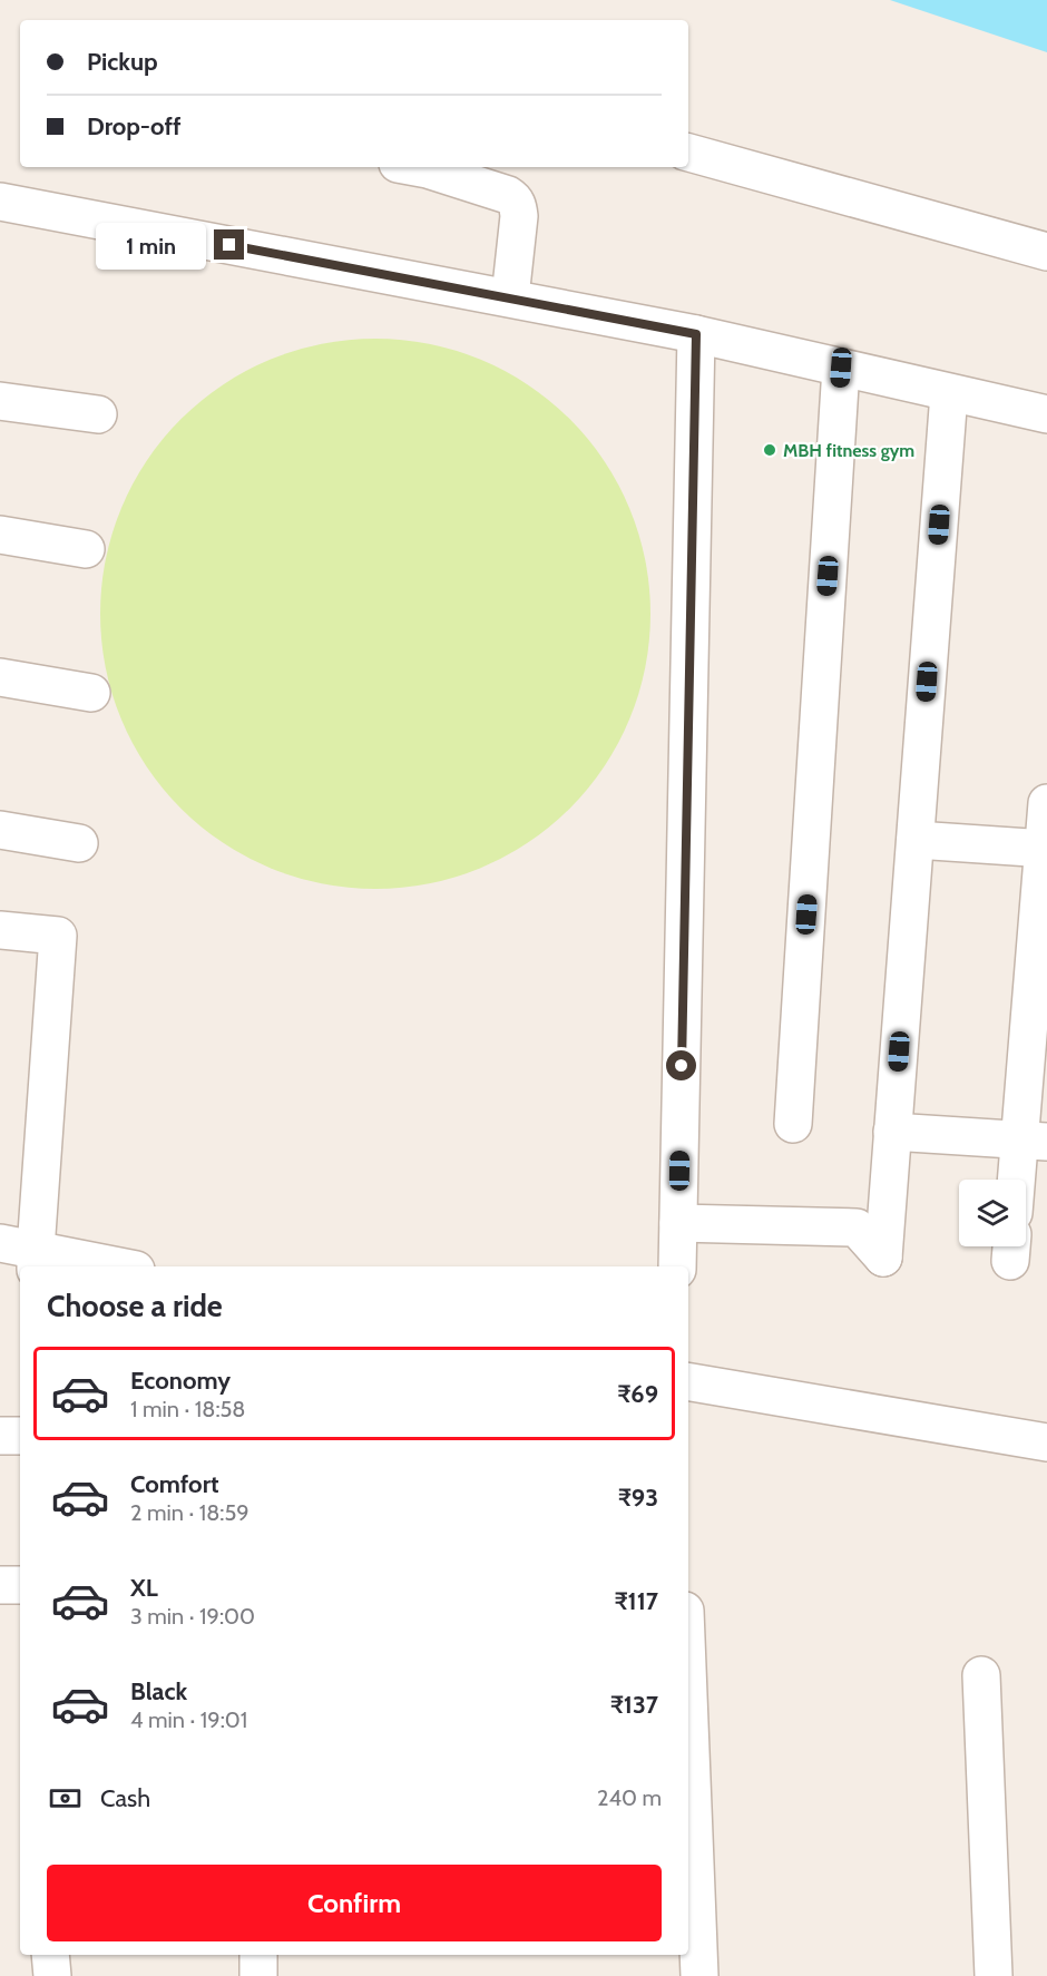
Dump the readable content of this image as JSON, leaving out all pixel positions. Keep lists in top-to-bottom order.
{
  "places": ["MBH fitness gym"],
  "page": {
    "banner": ["Pickup", "Drop-off"],
    "bubble": "1 min",
    "heading": "Choose a ride",
    "list": [
      {
        "name": "Economy",
        "note": "1 min · 18:58",
        "value": "₹69"
      },
      {
        "name": "Comfort",
        "note": "2 min · 18:59",
        "value": "₹93"
      },
      {
        "name": "XL",
        "note": "3 min · 19:00",
        "value": "₹117"
      },
      {
        "name": "Black",
        "note": "4 min · 19:01",
        "value": "₹137"
      }
    ],
    "pay": ["Cash", "240 m"],
    "buttons": "Confirm"
  }
}
